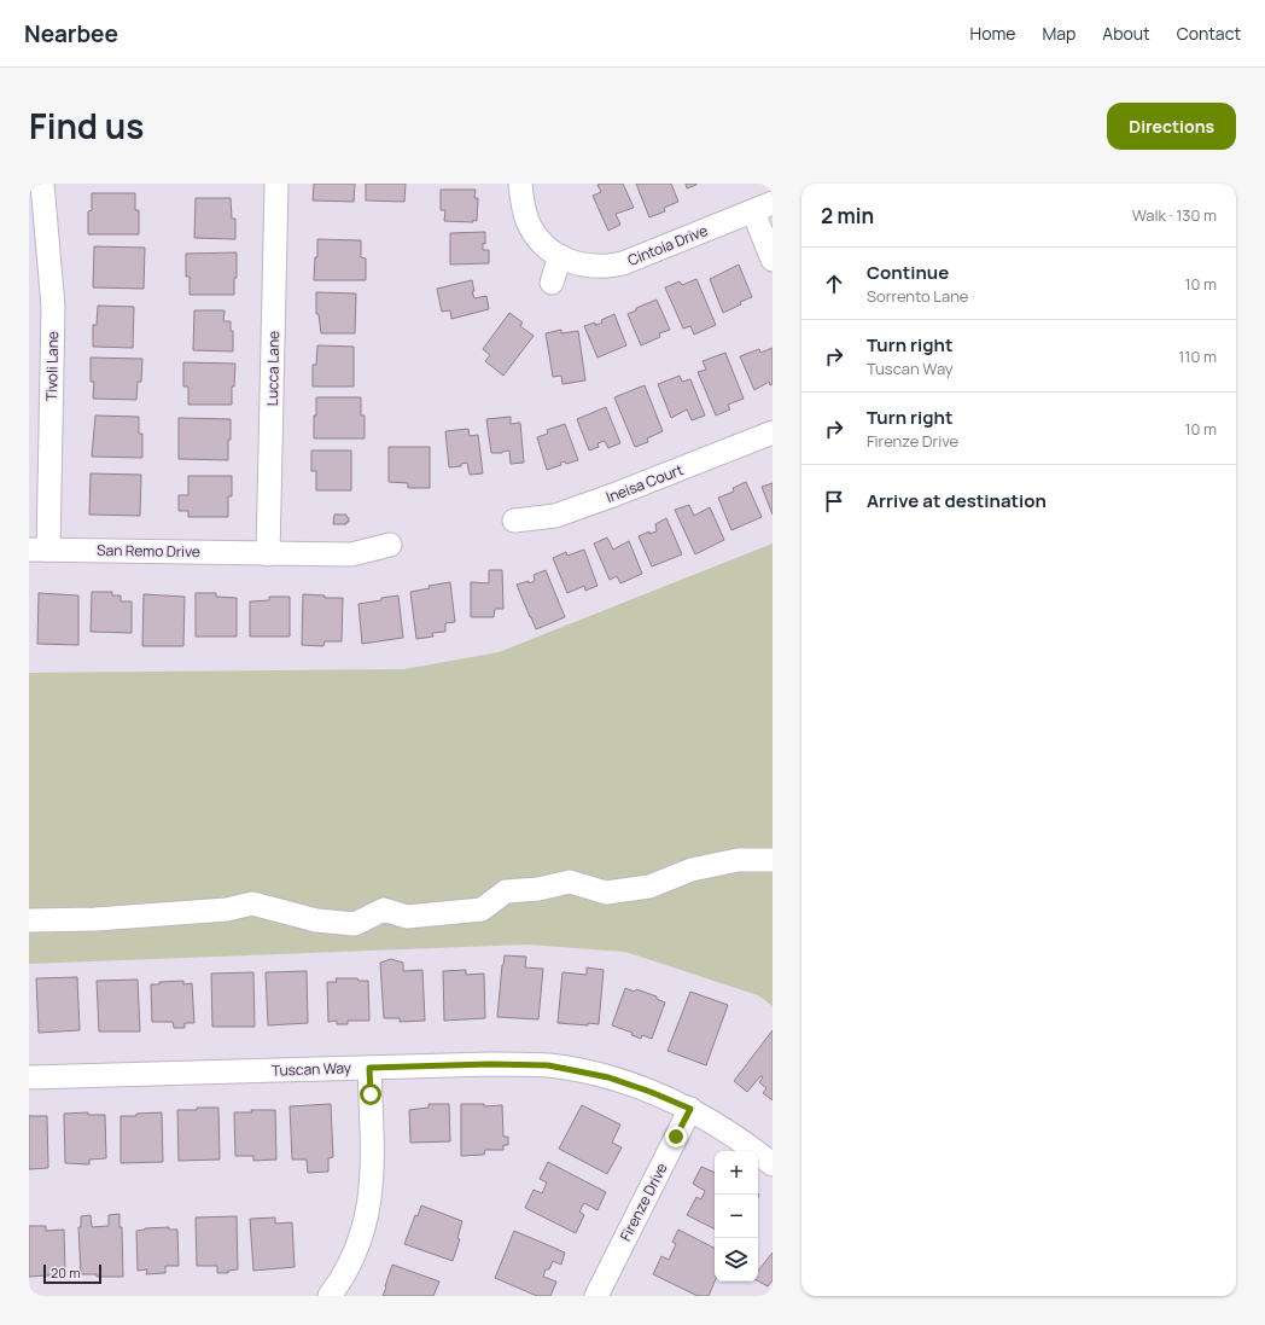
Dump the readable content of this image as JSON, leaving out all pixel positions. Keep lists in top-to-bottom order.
{
  "streets": {
    "street": [
      "Cintoia Drive",
      "Tivoli Lane",
      "Lucca Lane",
      "Ineisa Court",
      "San Remo Drive",
      "Tuscan Way",
      "Firenze Drive"
    ]
  },
  "crossings": [
    ["Tivoli Lane", "San Remo Drive"],
    ["Lucca Lane", "San Remo Drive"],
    ["Tuscan Way", "Firenze Drive"]
  ],
  "scale_bar": "20 m",
  "page": {
    "header": "Nearbee",
    "nav": [
      "Home",
      "Map",
      "About",
      "Contact"
    ],
    "title": "Find us",
    "buttons": "Directions",
    "heading": ["2 min", "Walk · 130 m"],
    "list": [
      ["Continue", "Sorrento Lane", "10 m"],
      ["Turn right", "Tuscan Way", "110 m"],
      ["Turn right", "Firenze Drive", "10 m"],
      "Arrive at destination"
    ],
    "map_buttons": ["+", "−"],
    "scale": "20 m"
  }
}
